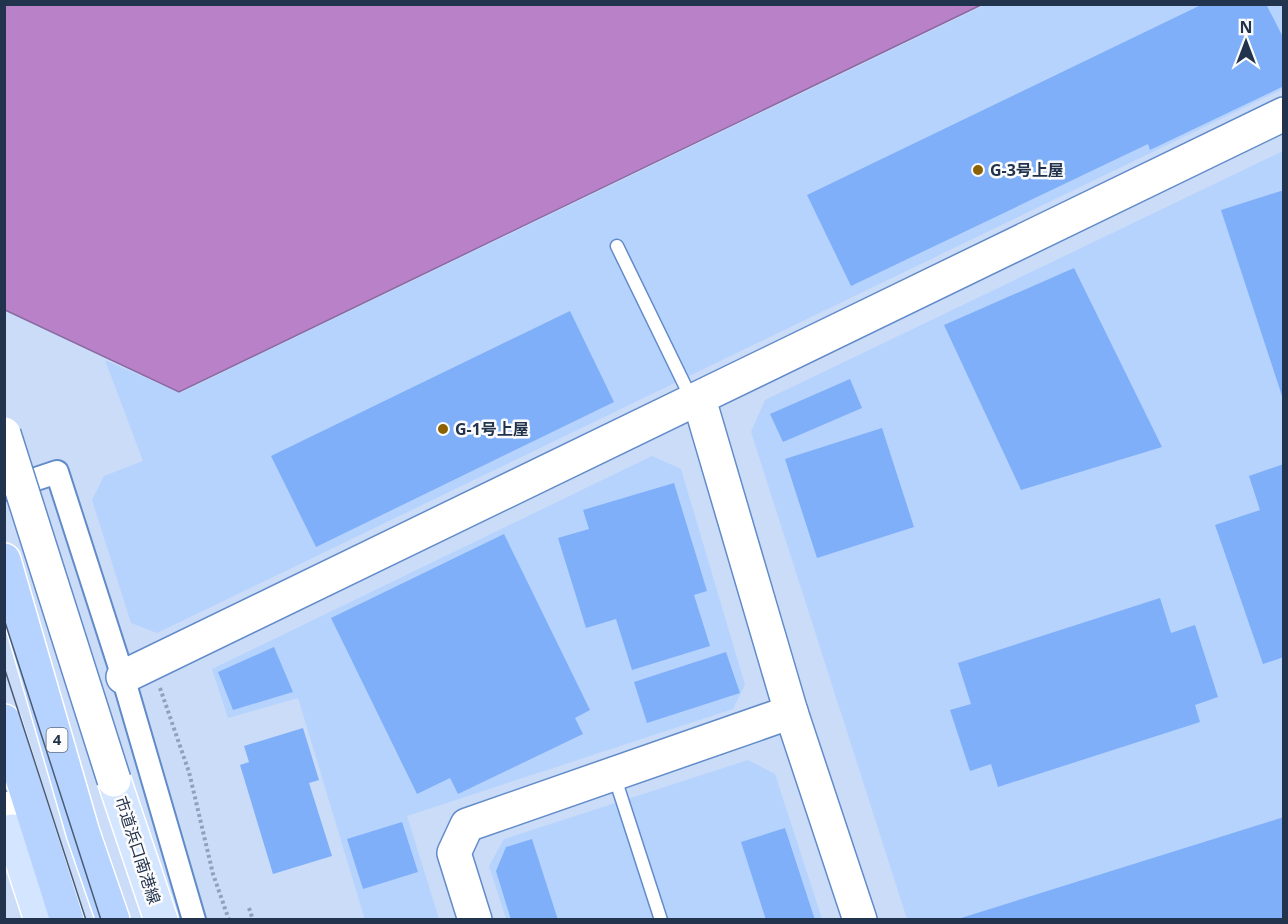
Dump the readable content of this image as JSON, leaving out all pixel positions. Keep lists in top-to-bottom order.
{
  "streets": {
    "highway": ["4"],
    "main road": ["市道浜口南港線"]
  },
  "places": ["G-3号上屋", "G-1号上屋"],
  "north": "top"
}
